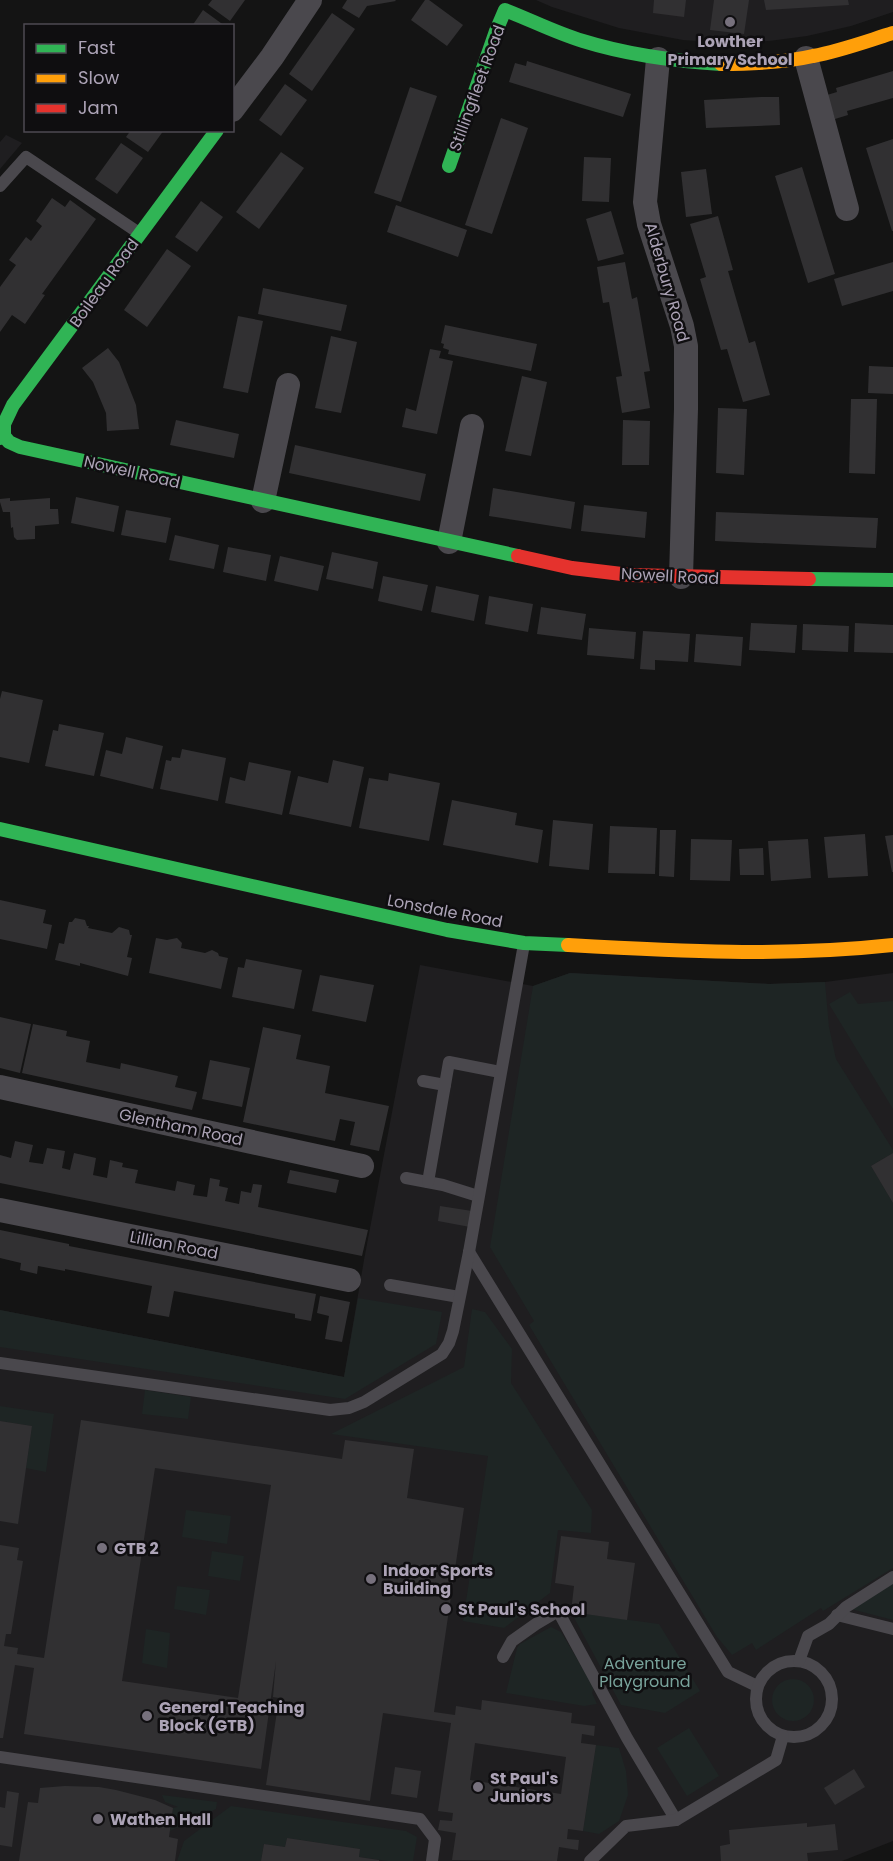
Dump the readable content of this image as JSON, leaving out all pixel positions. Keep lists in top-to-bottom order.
{
  "streets": {
    "street": [
      "Stillingfleet Road",
      "Alderbury Road",
      "Boileau Road",
      "Nowell Road",
      "Lonsdale Road",
      "Glentham Road",
      "Lillian Road"
    ]
  },
  "crossings": [
    ["Stillingfleet Road", "Alderbury Road"],
    ["Alderbury Road", "Nowell Road"],
    ["Boileau Road", "Nowell Road"]
  ],
  "parks": ["Adventure Playground"],
  "places": [
    "Lowther Primary School",
    "GTB 2",
    "Indoor Sports Building",
    "St Paul's School",
    "General Teaching Block (GTB)",
    "St Paul's Juniors",
    "Wathen Hall"
  ],
  "legend": ["Fast", "Slow", "Jam"]
}
